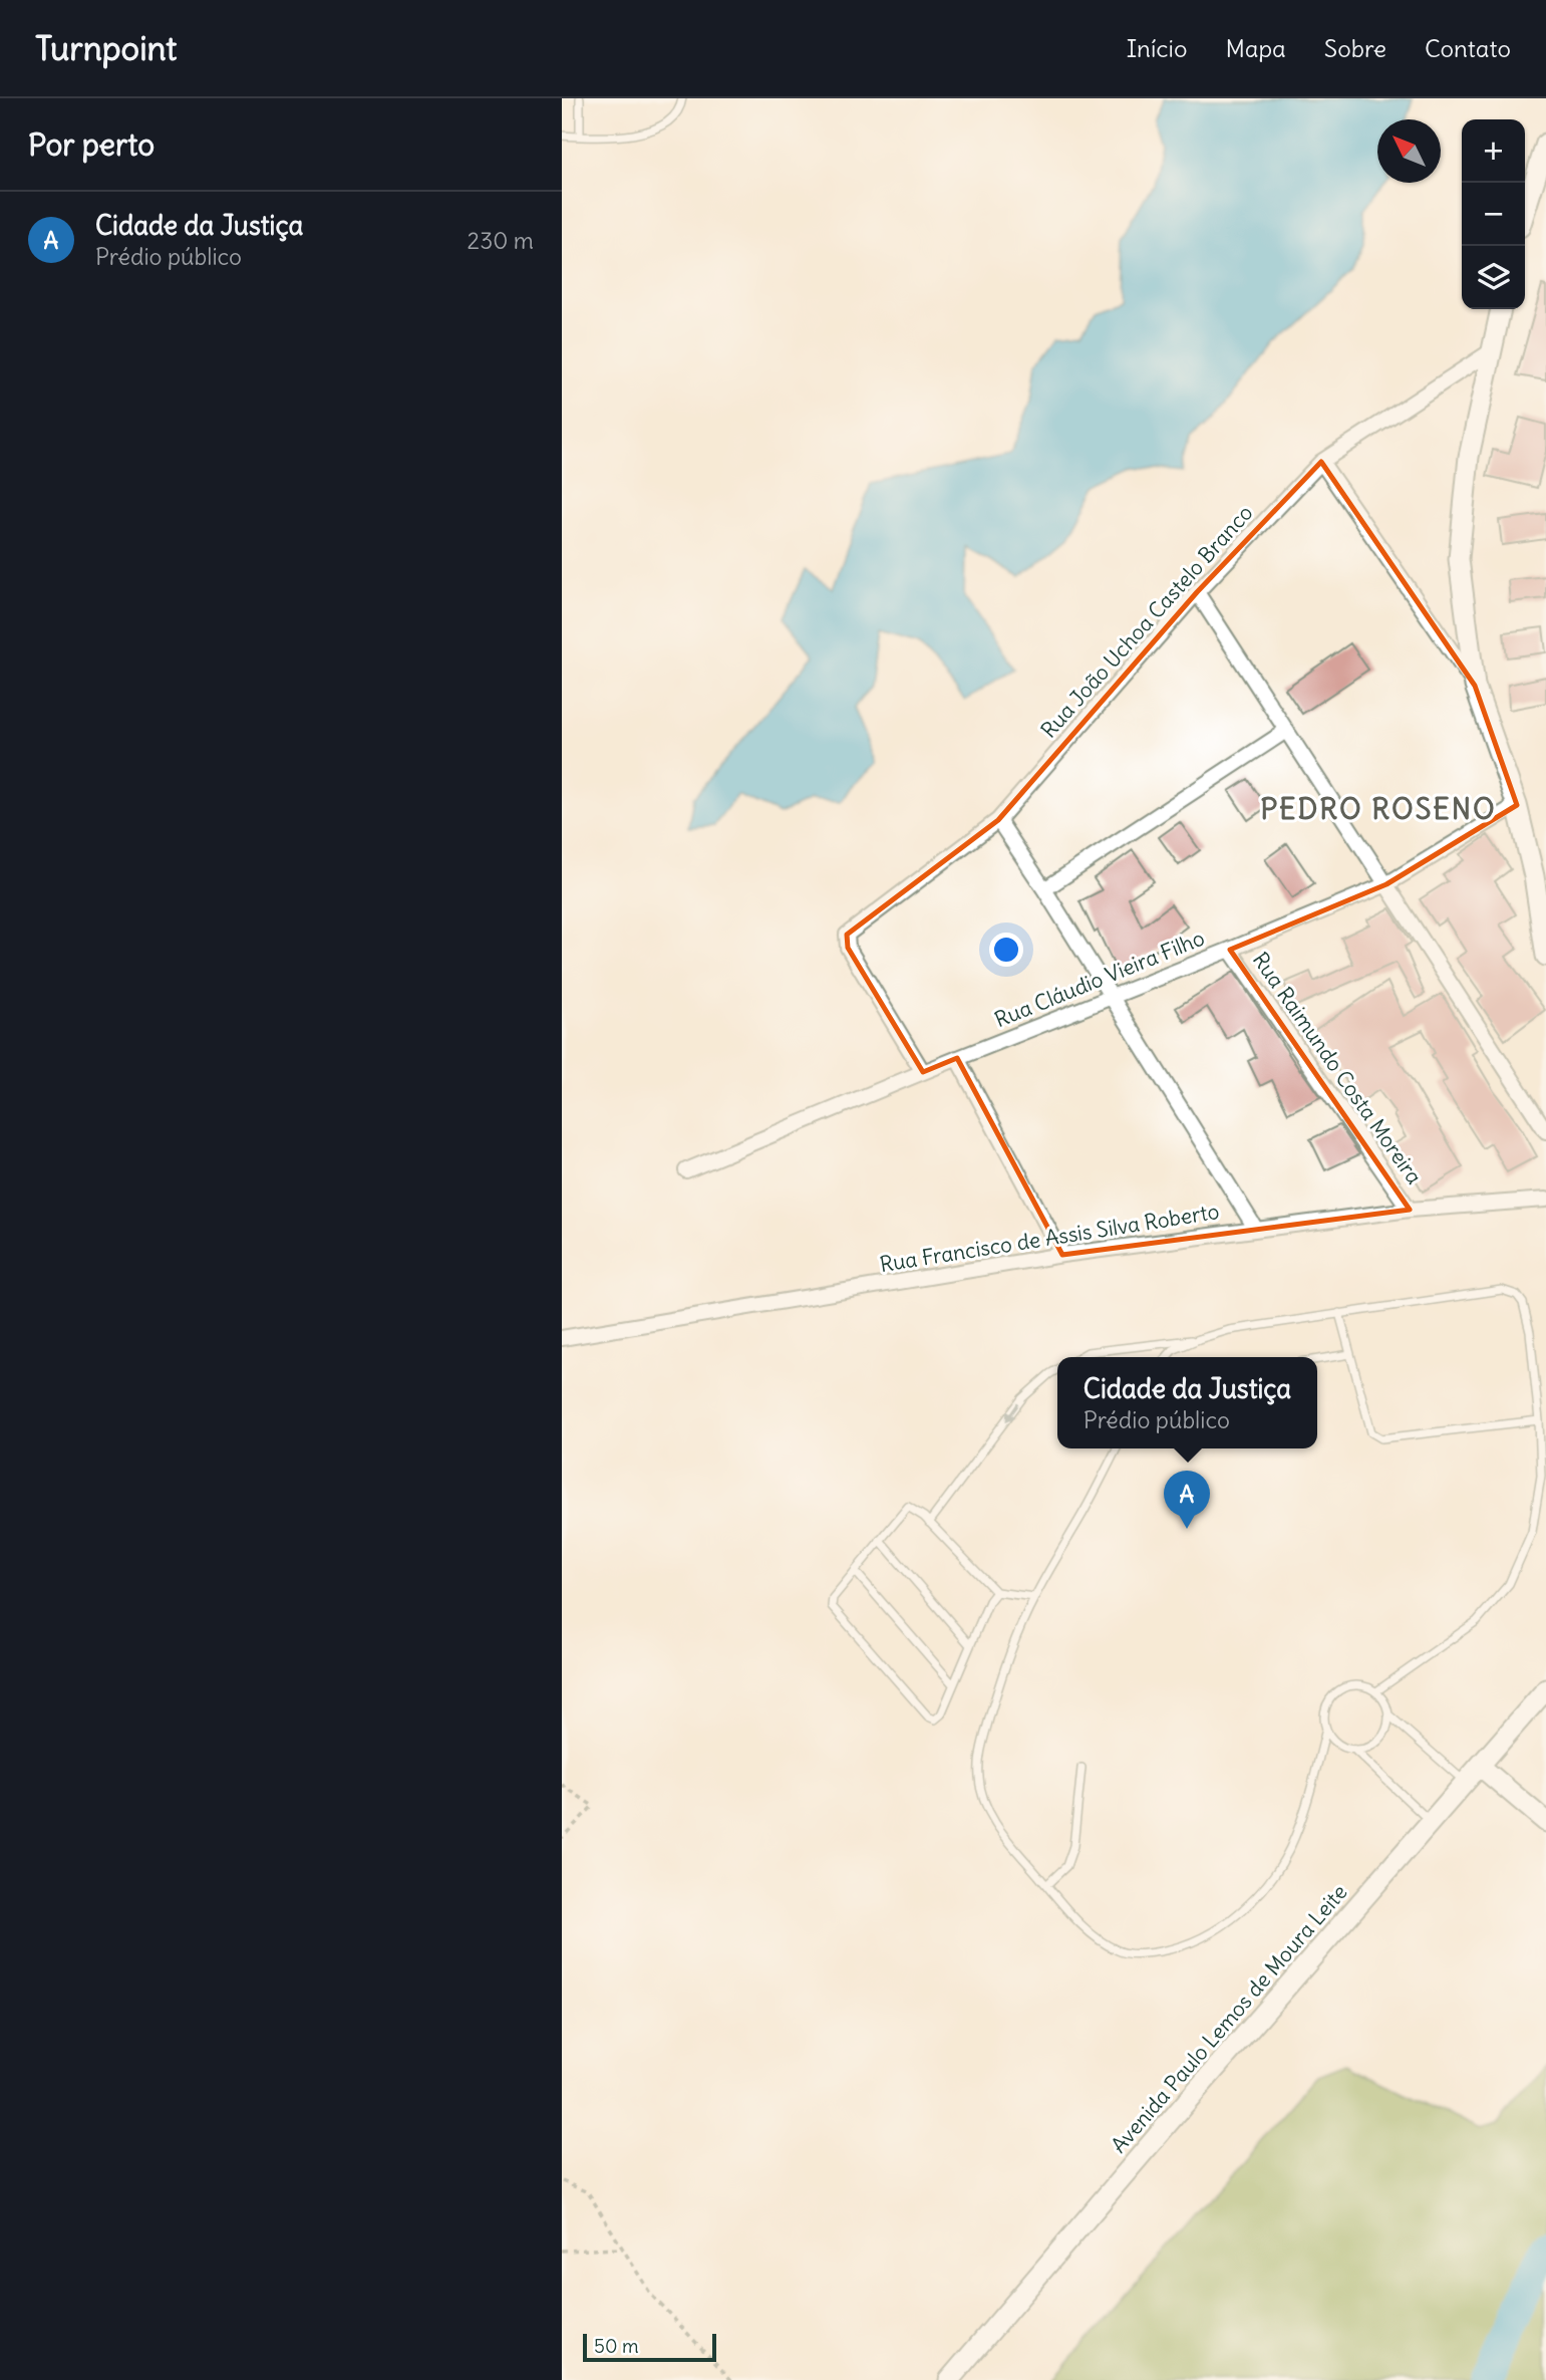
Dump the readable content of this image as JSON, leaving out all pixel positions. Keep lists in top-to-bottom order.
{
  "streets": {
    "street": [
      "Rua João Uchoa Castelo Branco",
      "Rua Cláudio Vieira Filho",
      "Rua Raimundo Costa Moreira",
      "Rua Francisco de Assis Silva Roberto",
      "Avenida Paulo Lemos de Moura Leite"
    ]
  },
  "crossings": [
    ["Rua João Uchoa Castelo Branco", "Rua Cláudio Vieira Filho"],
    ["Rua Cláudio Vieira Filho", "Rua Raimundo Costa Moreira"],
    ["Rua Raimundo Costa Moreira", "Rua Francisco de Assis Silva Roberto"]
  ],
  "districts": ["PEDRO ROSENO"],
  "scale_bar": "50 m",
  "north": "top left",
  "page": {
    "header": "Turnpoint",
    "nav": [
      "Início",
      "Mapa",
      "Sobre",
      "Contato"
    ],
    "heading": "Por perto",
    "map_buttons": ["+", "−"],
    "list": [
      {
        "mark": "A",
        "name": "Cidade da Justiça",
        "note": "Prédio público",
        "value": "230 m"
      }
    ],
    "popup": ["Cidade da Justiça", "Prédio público"],
    "pins": "A",
    "scale": "50 m"
  }
}
